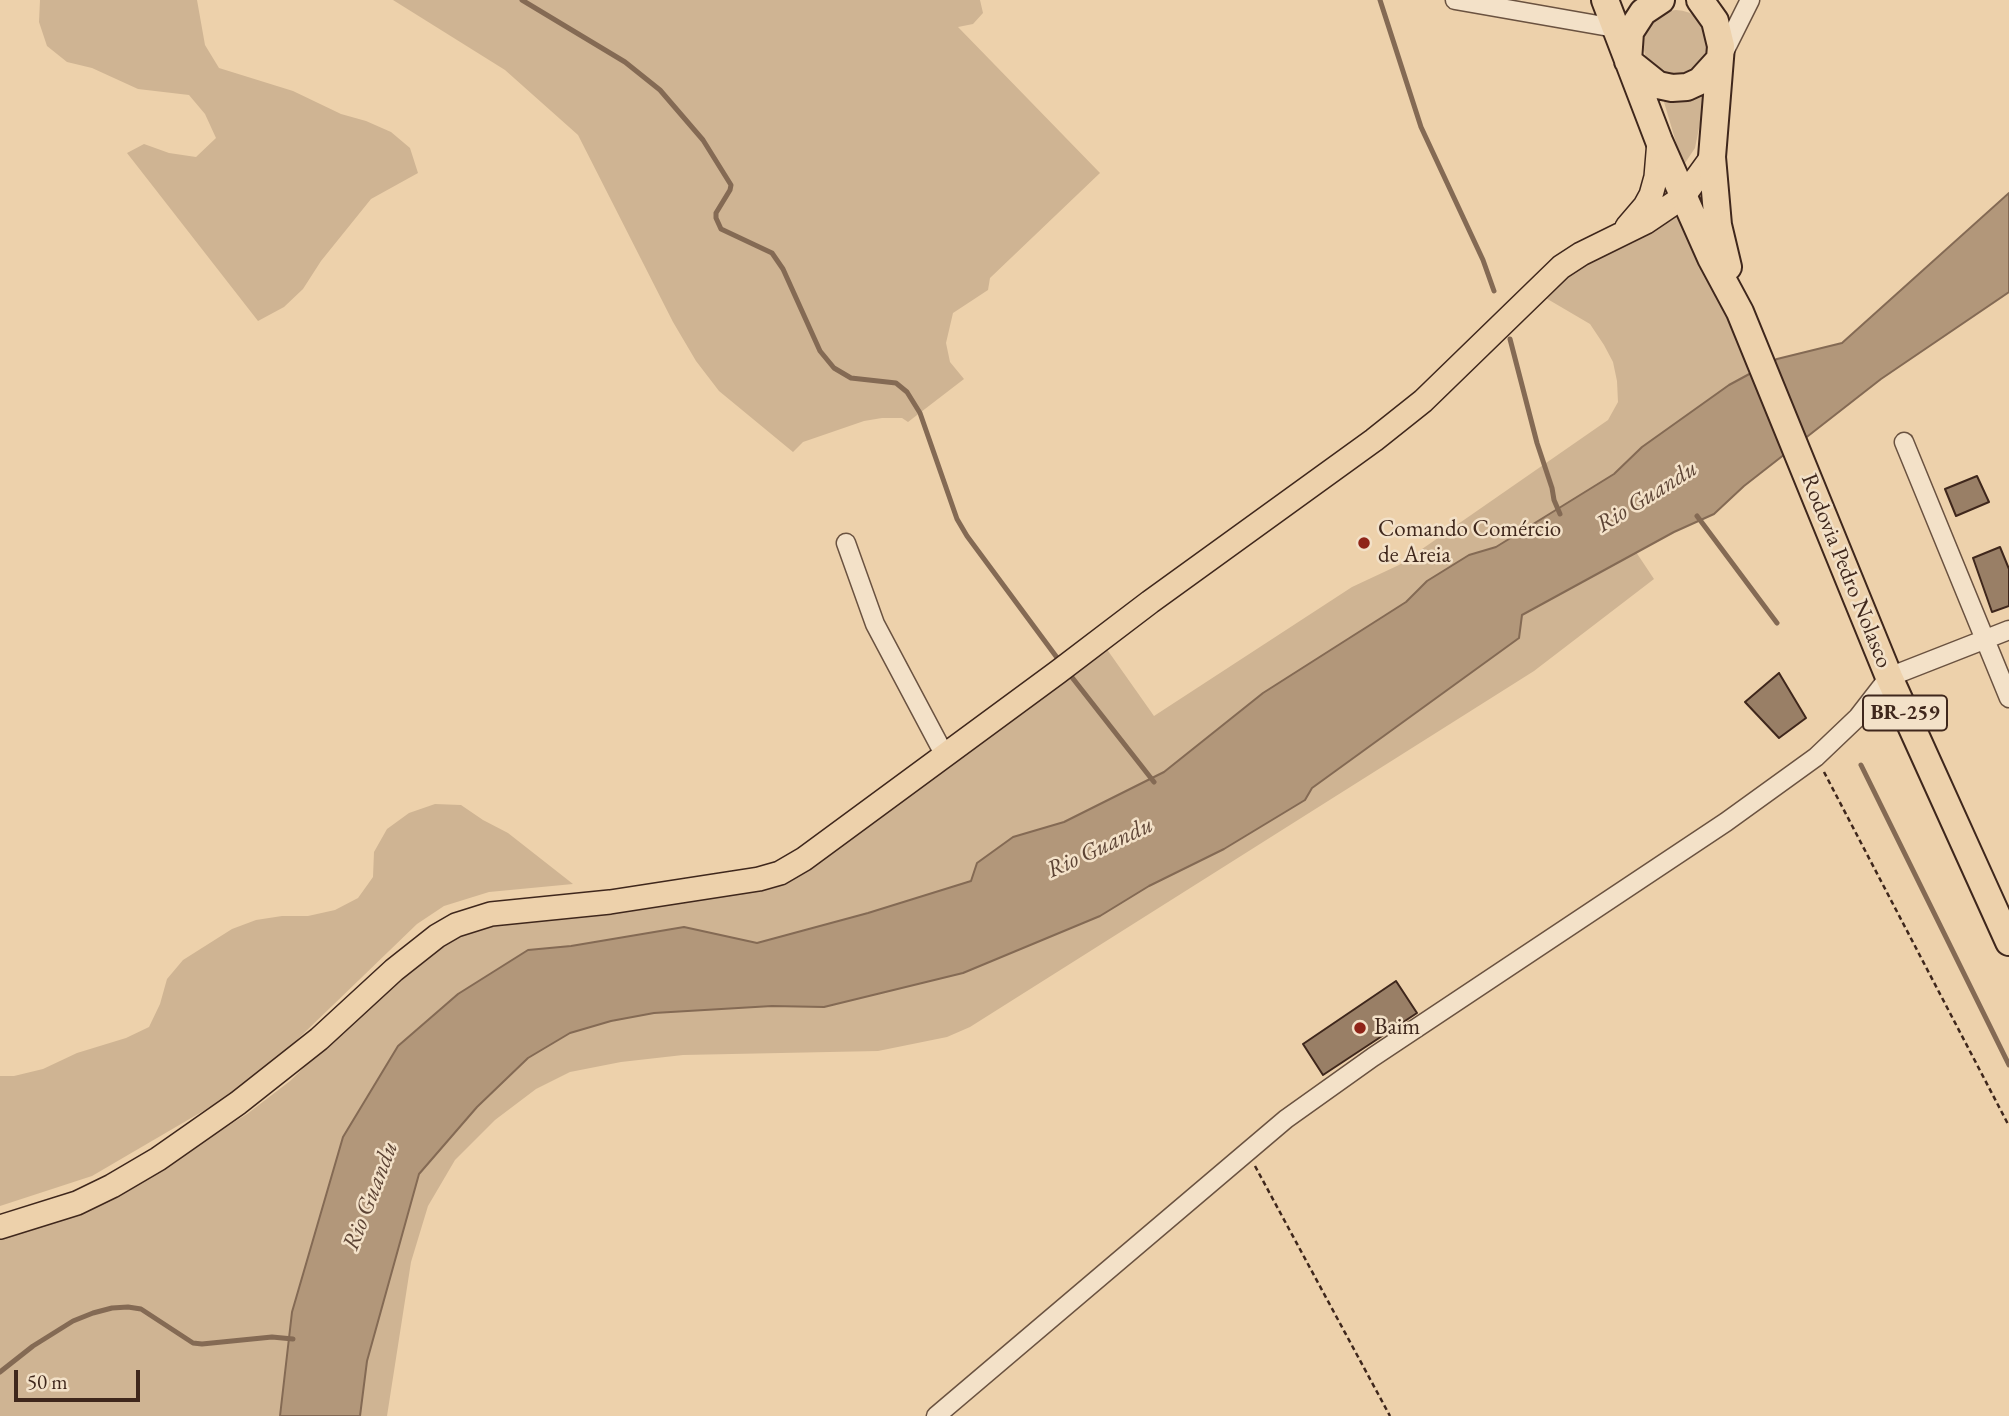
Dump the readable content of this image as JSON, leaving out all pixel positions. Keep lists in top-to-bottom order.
{
  "streets": {
    "highway": ["Rodovia Pedro Nolasco", "BR-259"]
  },
  "water": ["Rio Guandu"],
  "places": ["Comando Comércio de Areia", "Baim"],
  "scale_bar": "50 m"
}
